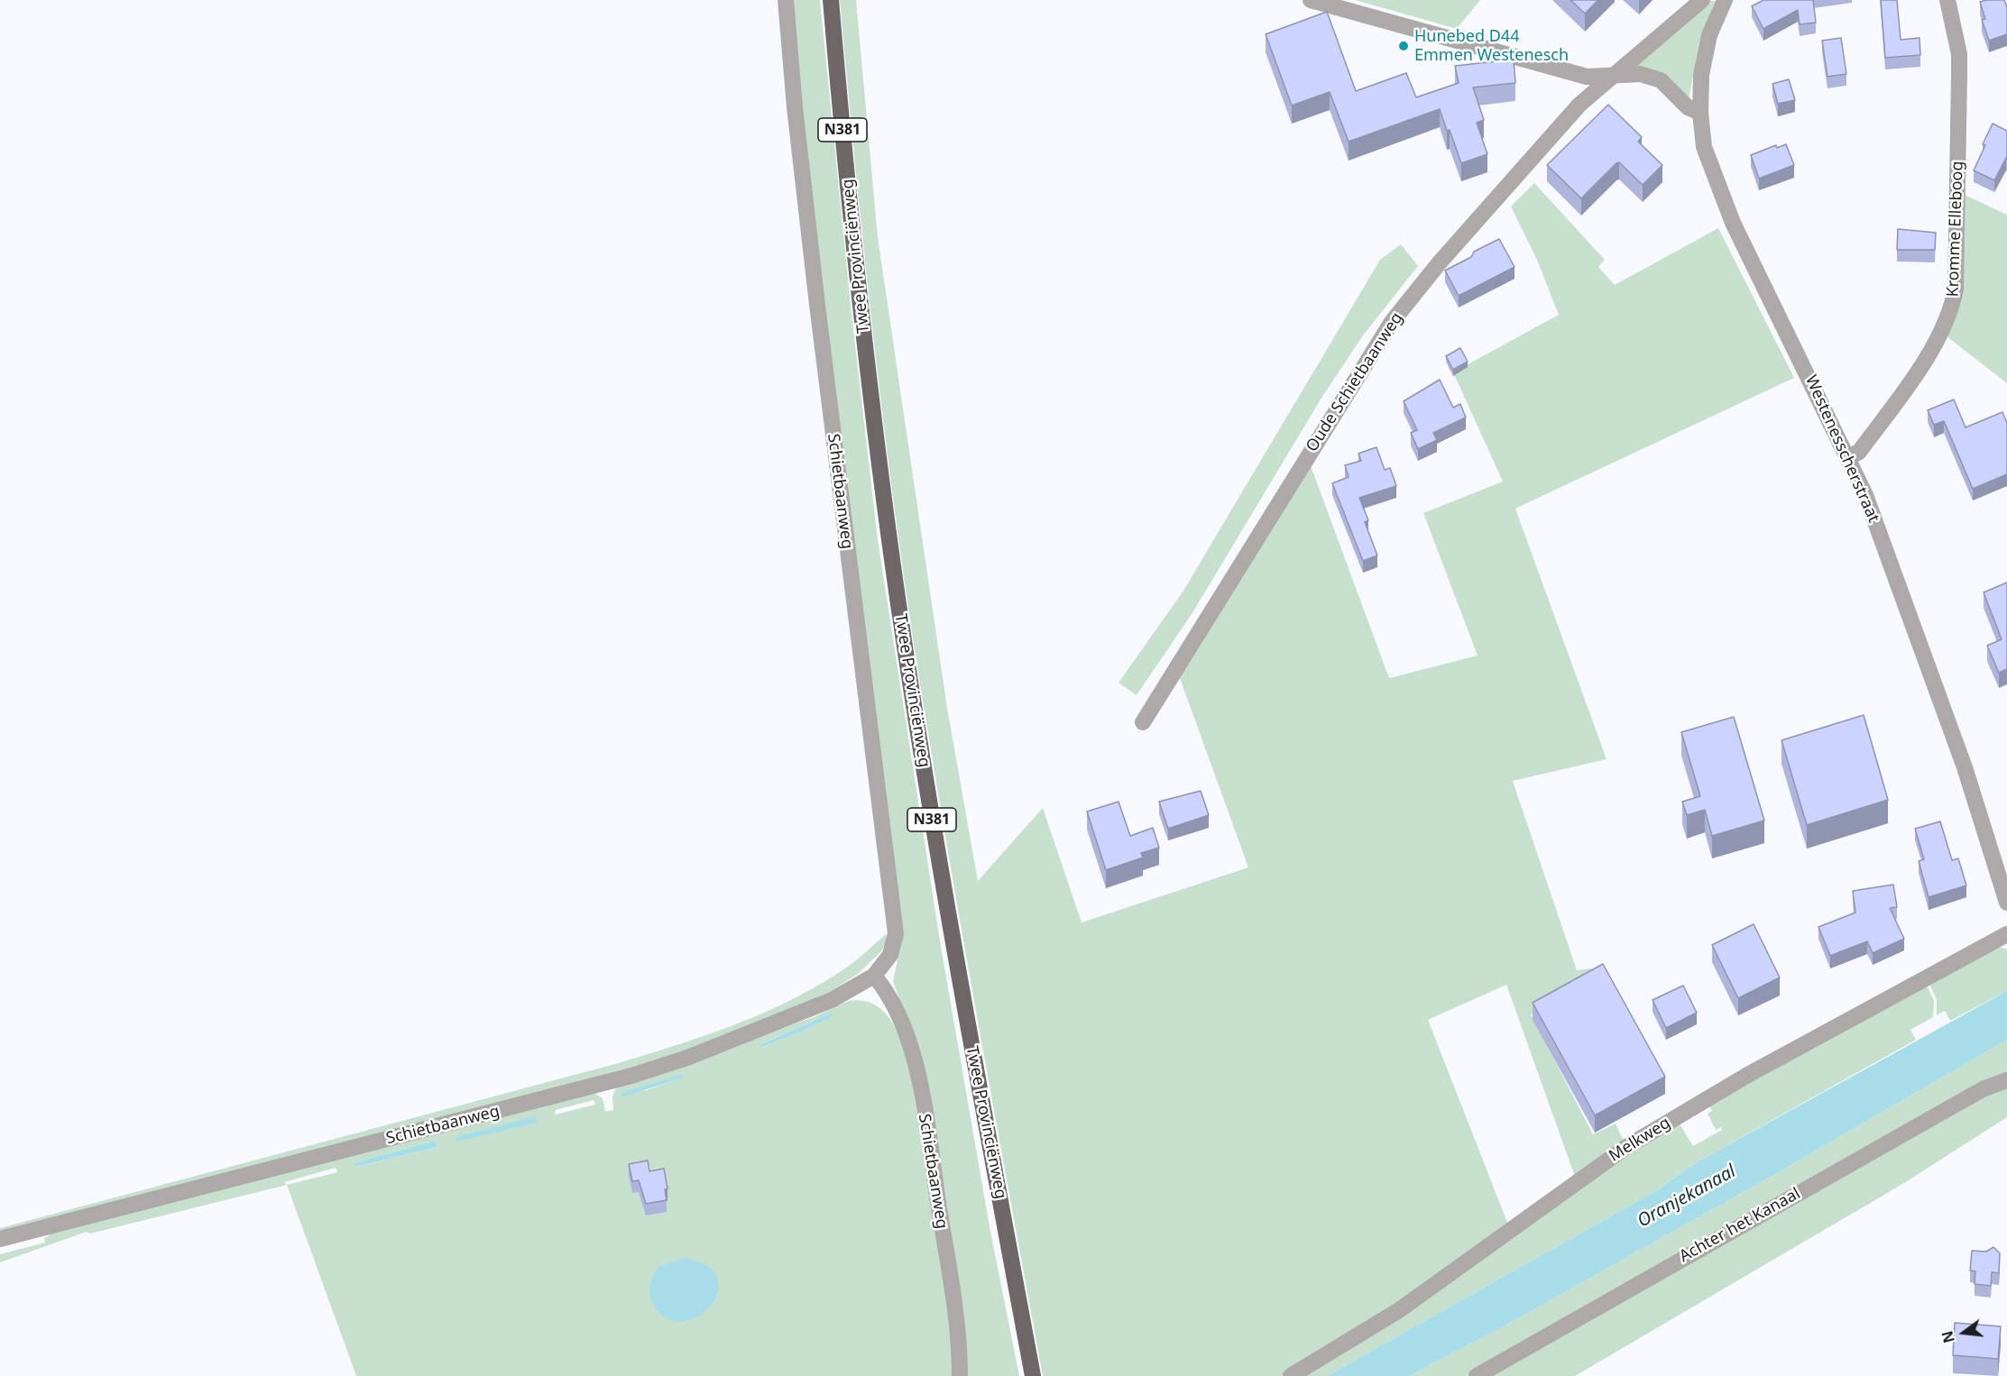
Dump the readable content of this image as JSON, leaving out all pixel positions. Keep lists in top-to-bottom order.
{
  "streets": {
    "main road": ["N381", "Twee Provinciënweg"],
    "street": [
      "Kromme Elleboog",
      "Oude Schietbaanweg",
      "Westenesscherstraat",
      "Schietbaanweg",
      "Melkweg",
      "Achter het Kanaal"
    ]
  },
  "crossings": [
    ["Kromme Elleboog", "Westenesscherstraat"]
  ],
  "water": ["Oranjekanaal"],
  "places": ["Hunebed D44 Emmen Westenesch"],
  "north": "left"
}
